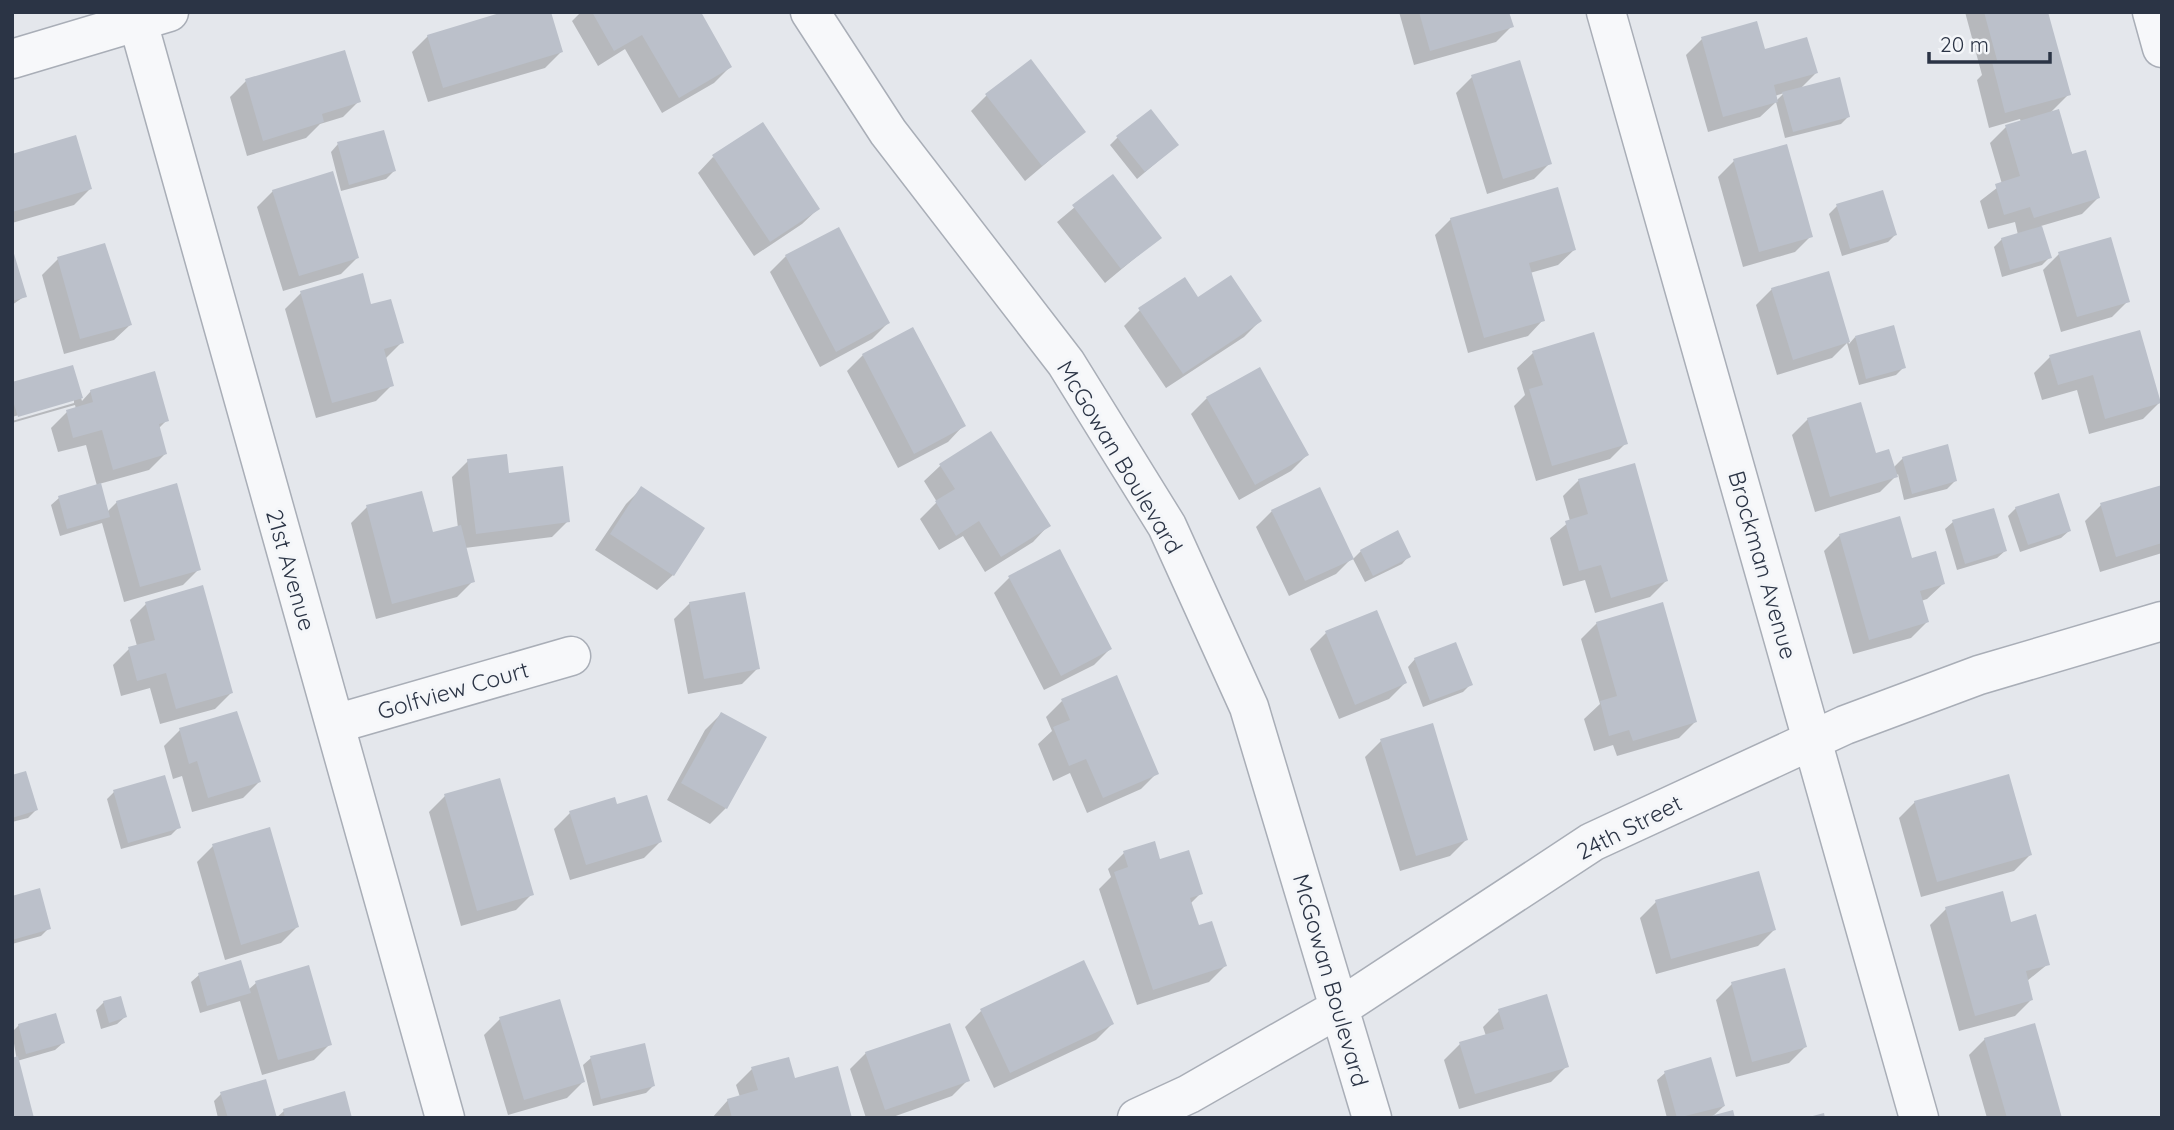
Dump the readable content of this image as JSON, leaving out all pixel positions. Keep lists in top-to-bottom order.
{
  "streets": {
    "street": [
      "McGowan Boulevard",
      "Brockman Avenue",
      "21st Avenue",
      "Golfview Court",
      "24th Street"
    ]
  },
  "crossings": [
    ["McGowan Boulevard", "24th Street"],
    ["Brockman Avenue", "24th Street"],
    ["21st Avenue", "Golfview Court"]
  ],
  "scale_bar": "20 m"
}
